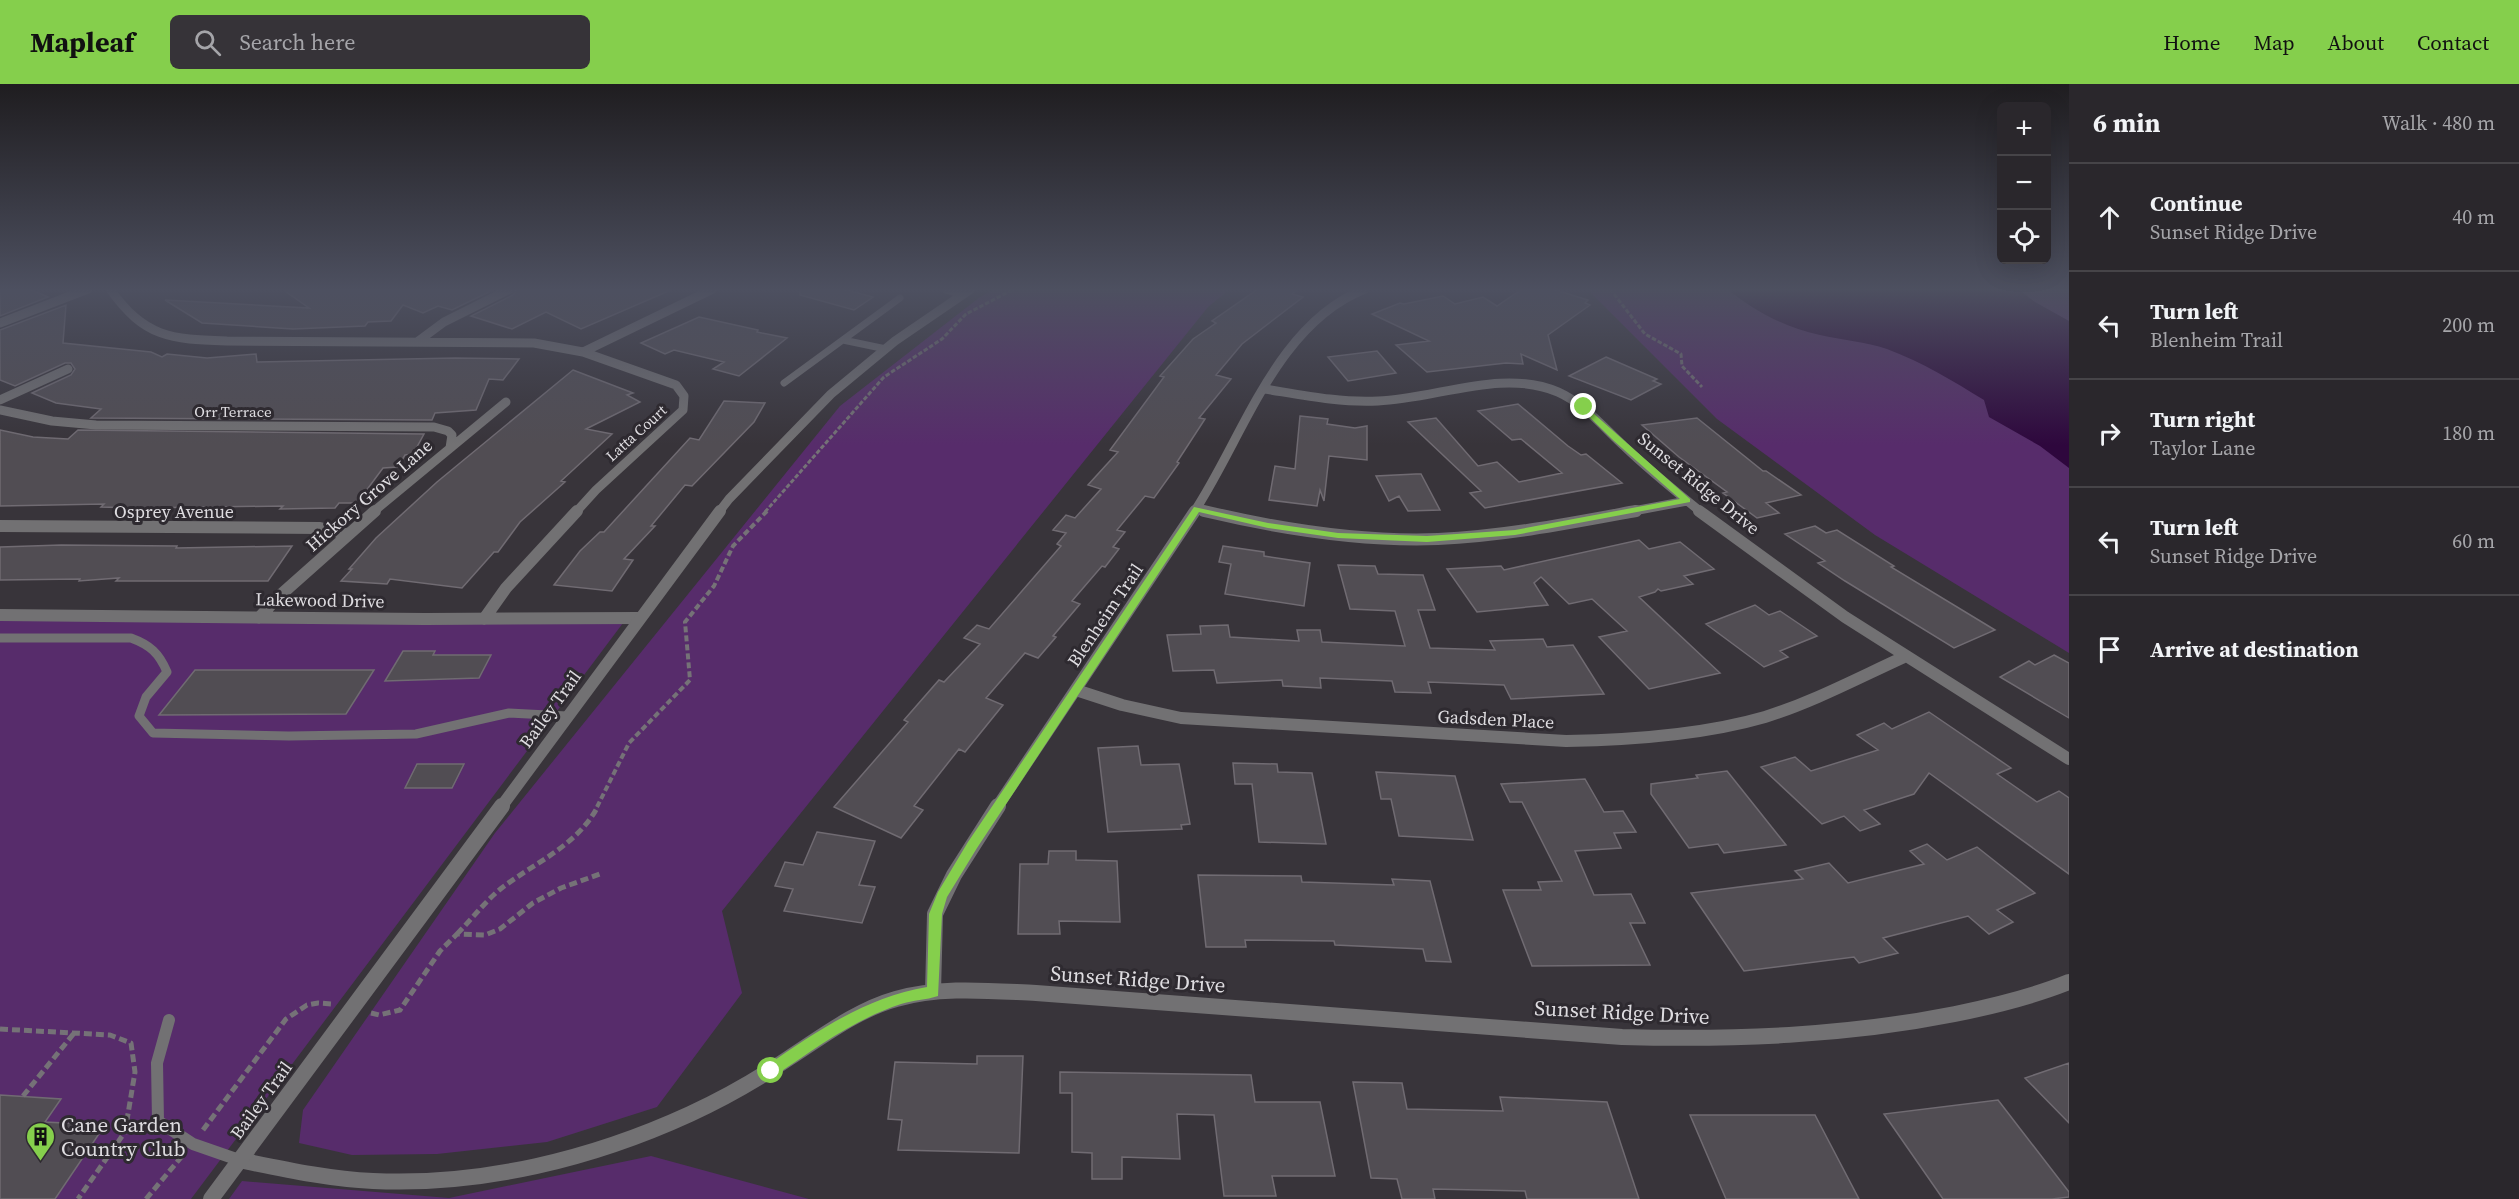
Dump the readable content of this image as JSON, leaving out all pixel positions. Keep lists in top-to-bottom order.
{
  "streets": {
    "street": [
      "Orr Terrace",
      "Latta Court",
      "Sunset Ridge Drive",
      "Hickory Grove Lane",
      "Osprey Avenue",
      "Lakewood Drive",
      "Blenheim Trail",
      "Bailey Trail",
      "Gadsden Place"
    ]
  },
  "crossings": [
    ["Orr Terrace", "Hickory Grove Lane"],
    ["Latta Court", "Lakewood Drive"],
    ["Sunset Ridge Drive", "Blenheim Trail"],
    ["Sunset Ridge Drive", "Bailey Trail"],
    ["Sunset Ridge Drive", "Gadsden Place"],
    ["Hickory Grove Lane", "Osprey Avenue"],
    ["Hickory Grove Lane", "Lakewood Drive"],
    ["Lakewood Drive", "Bailey Trail"],
    ["Blenheim Trail", "Gadsden Place"]
  ],
  "places": {
    "building": ["Cane Garden Country Club"]
  },
  "page": {
    "header": "Mapleaf",
    "search": "Search here",
    "nav": [
      "Home",
      "Map",
      "About",
      "Contact"
    ],
    "heading": ["6 min", "Walk · 480 m"],
    "map_buttons": ["+", "−"],
    "list": [
      ["Continue", "Sunset Ridge Drive", "40 m"],
      ["Turn left", "Blenheim Trail", "200 m"],
      ["Turn right", "Taylor Lane", "180 m"],
      ["Turn left", "Sunset Ridge Drive", "60 m"],
      "Arrive at destination"
    ]
  }
}
